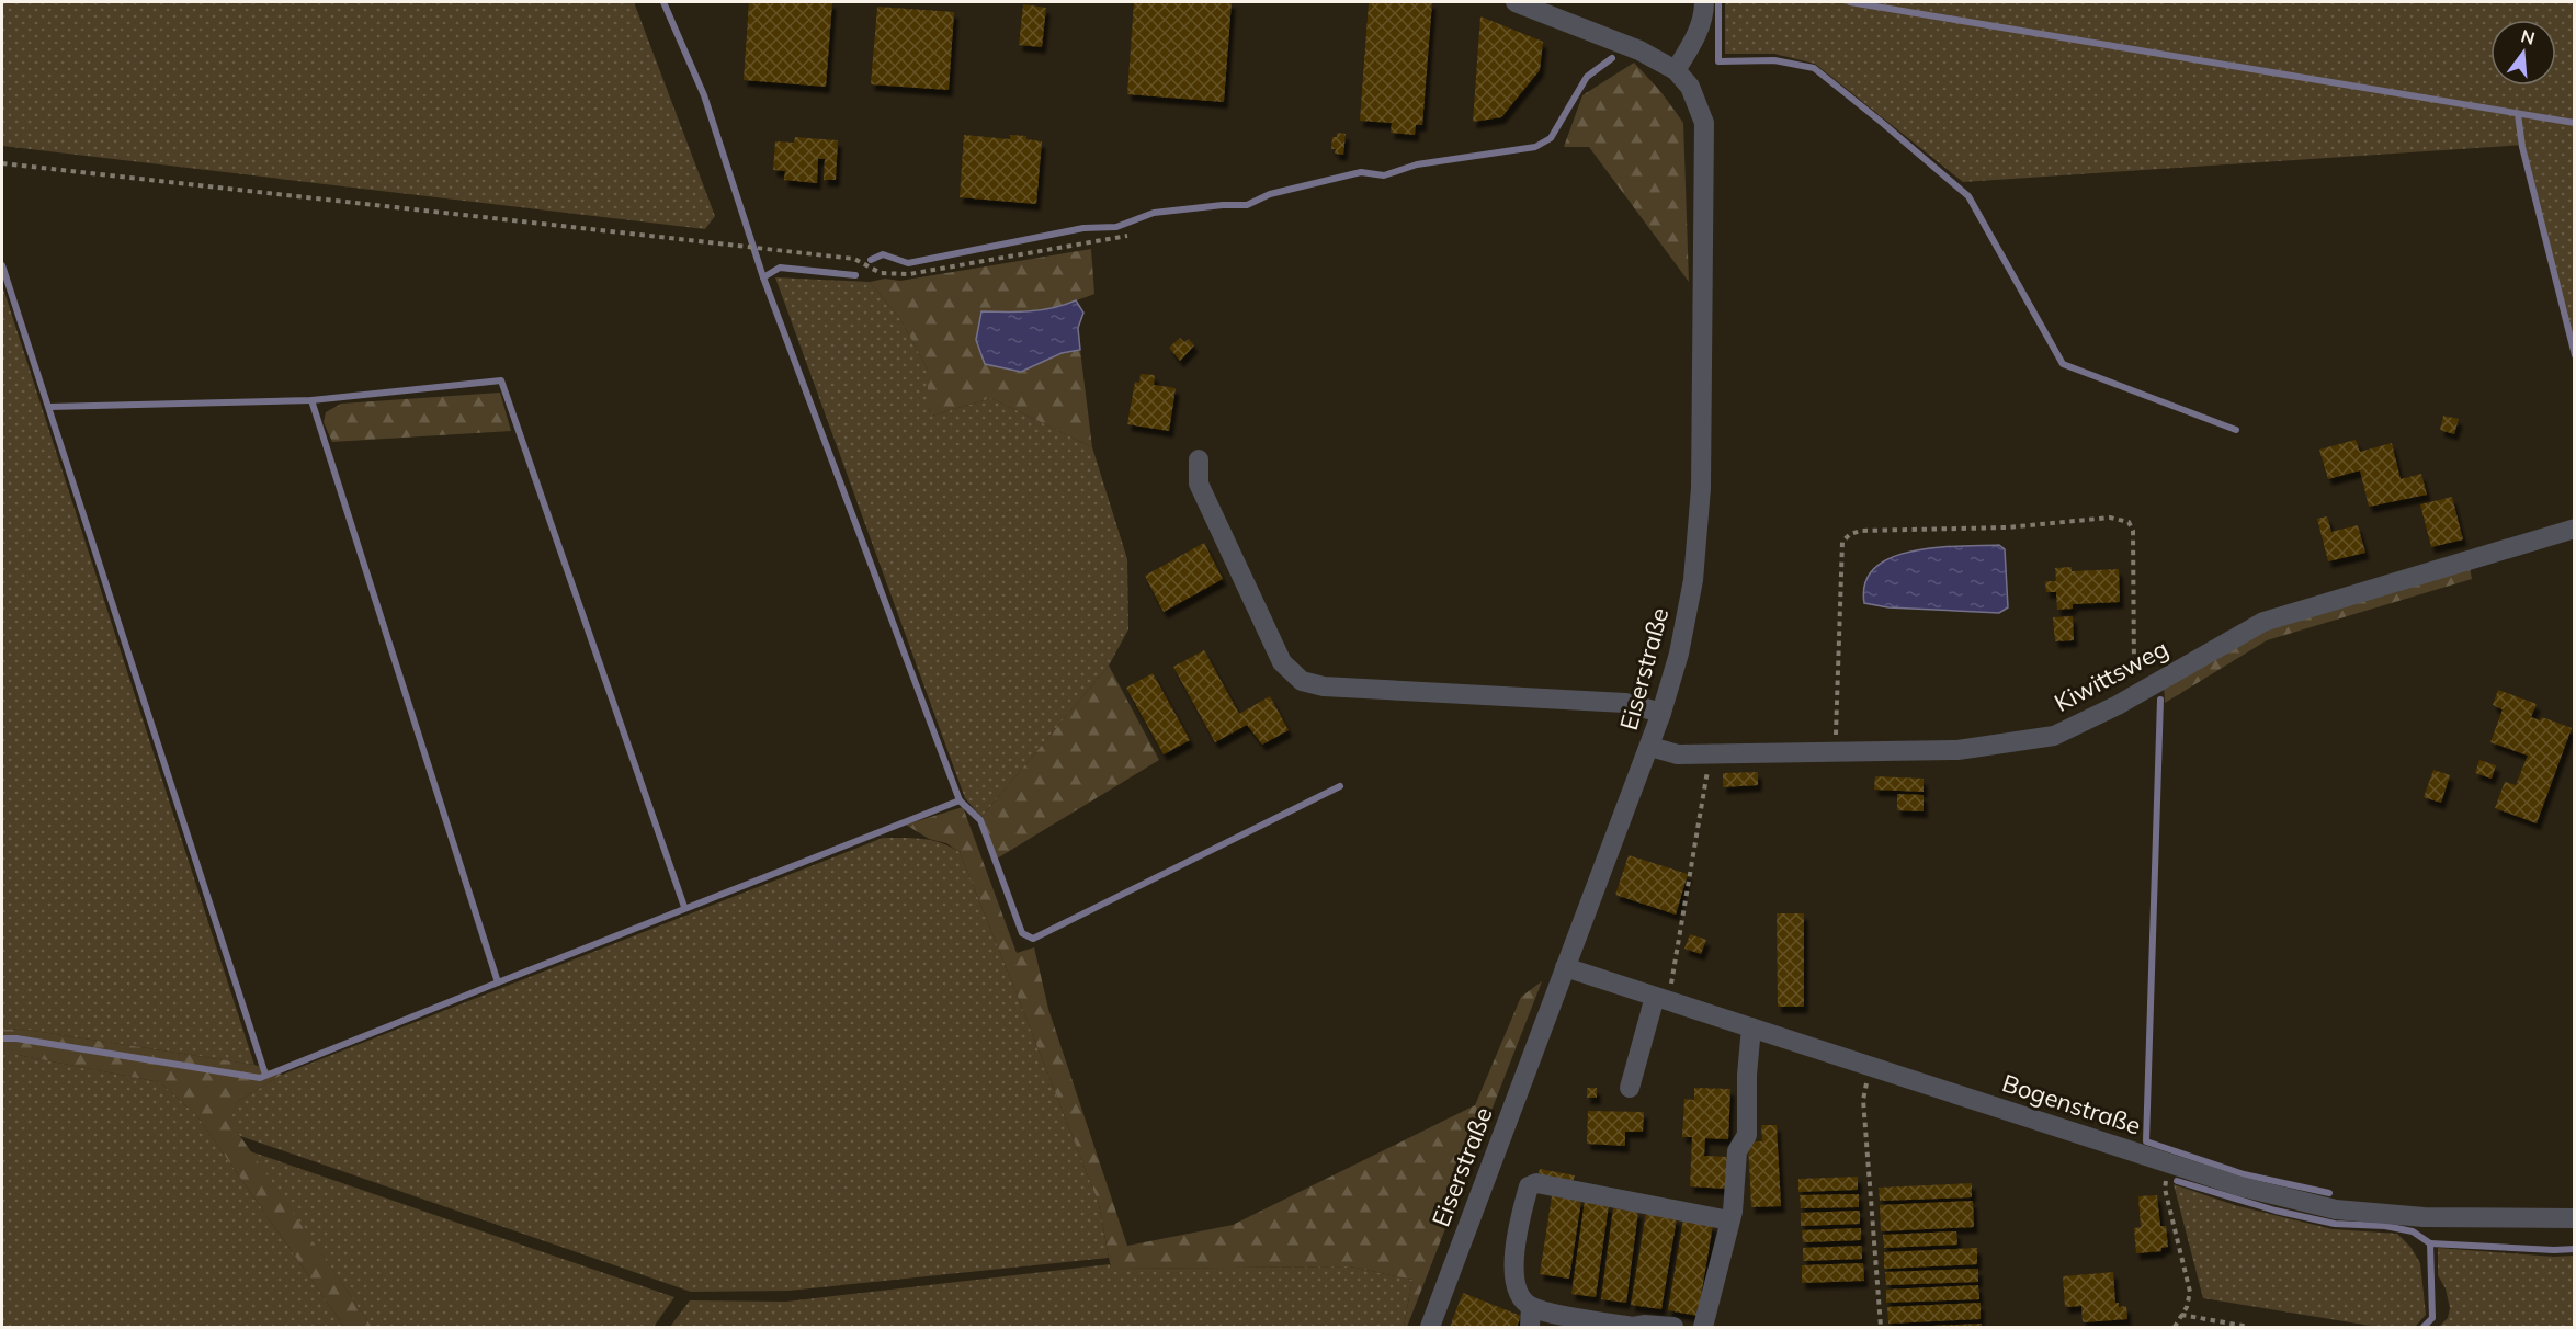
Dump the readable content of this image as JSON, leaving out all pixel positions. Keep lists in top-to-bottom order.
{
  "streets": {
    "street": ["Eiserstraße", "Kiwittsweg", "Bogenstraße"]
  },
  "crossings": [
    ["Eiserstraße", "Kiwittsweg"],
    ["Eiserstraße", "Bogenstraße"]
  ],
  "north": "top"
}
